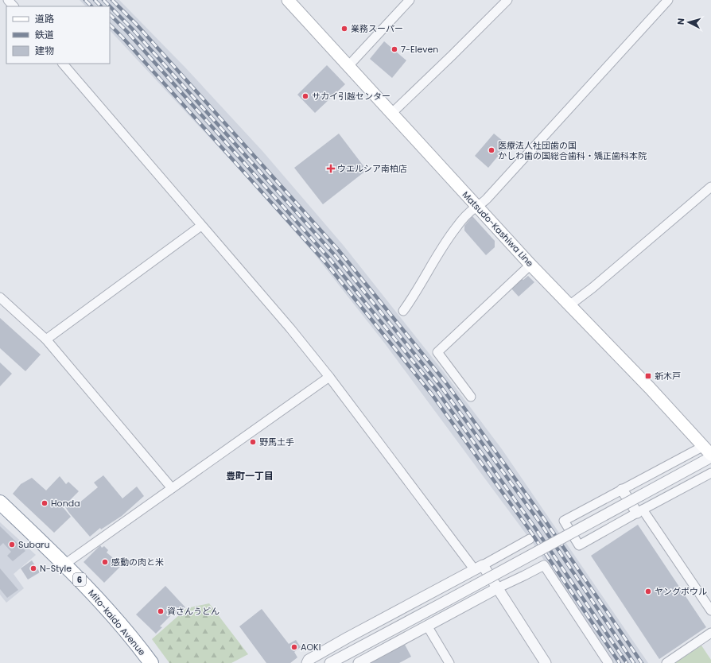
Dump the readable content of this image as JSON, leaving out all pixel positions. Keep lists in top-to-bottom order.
{
  "streets": {
    "highway": ["6", "Mito-kaido Avenue"],
    "main road": ["Matsudo-Kashiwa Line"]
  },
  "districts": ["豊町一丁目"],
  "places": {
    "other": [
      "業務スーパー",
      "7-Eleven",
      "サカイ引越センター",
      "医療法人社団歯の国 かしわ歯の国総合歯科・矯正歯科本院",
      "野馬土手",
      "Honda",
      "Subaru",
      "感動の肉と米",
      "N-Style",
      "ヤングボウル",
      "資さんうどん",
      "AOKI"
    ],
    "health": ["ウエルシア南柏店"],
    "transit": ["新木戸"]
  },
  "legend": ["道路", "鉄道", "建物"],
  "north": "left"
}
